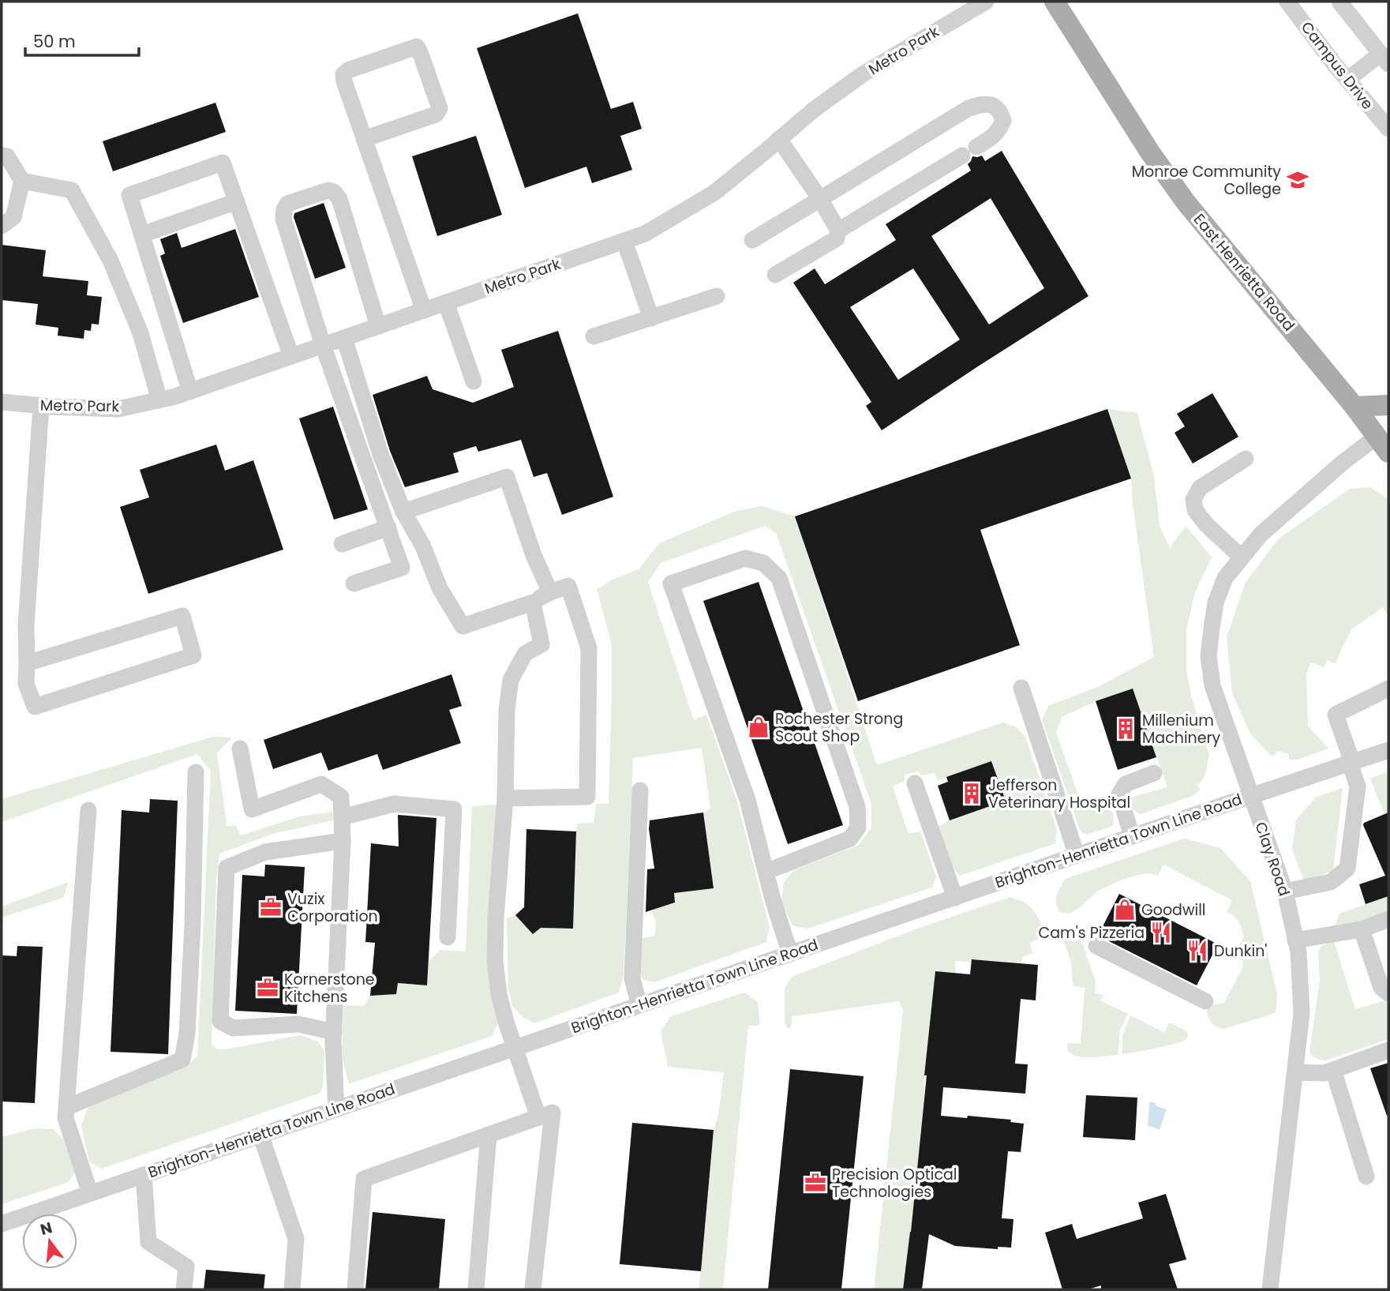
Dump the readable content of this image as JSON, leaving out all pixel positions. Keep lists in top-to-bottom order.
{
  "streets": {
    "main road": ["East Henrietta Road"],
    "street": [
      "Metro Park",
      "Campus Drive",
      "Brighton-Henrietta Town Line Road",
      "Clay Road"
    ]
  },
  "crossings": [
    ["East Henrietta Road", "Clay Road"],
    ["Brighton-Henrietta Town Line Road", "Clay Road"]
  ],
  "places": {
    "school or university": ["Monroe Community College"],
    "shop": ["Rochester Strong Scout Shop", "Goodwill"],
    "building": ["Millenium Machinery", "Jefferson Veterinary Hospital"],
    "office": ["Vuzix Corporation", "Kornerstone Kitchens", "Precision Optical Technologies"],
    "restaurant": ["Cam's Pizzeria", "Dunkin'"]
  },
  "scale_bar": "50 m",
  "north": "top"
}
